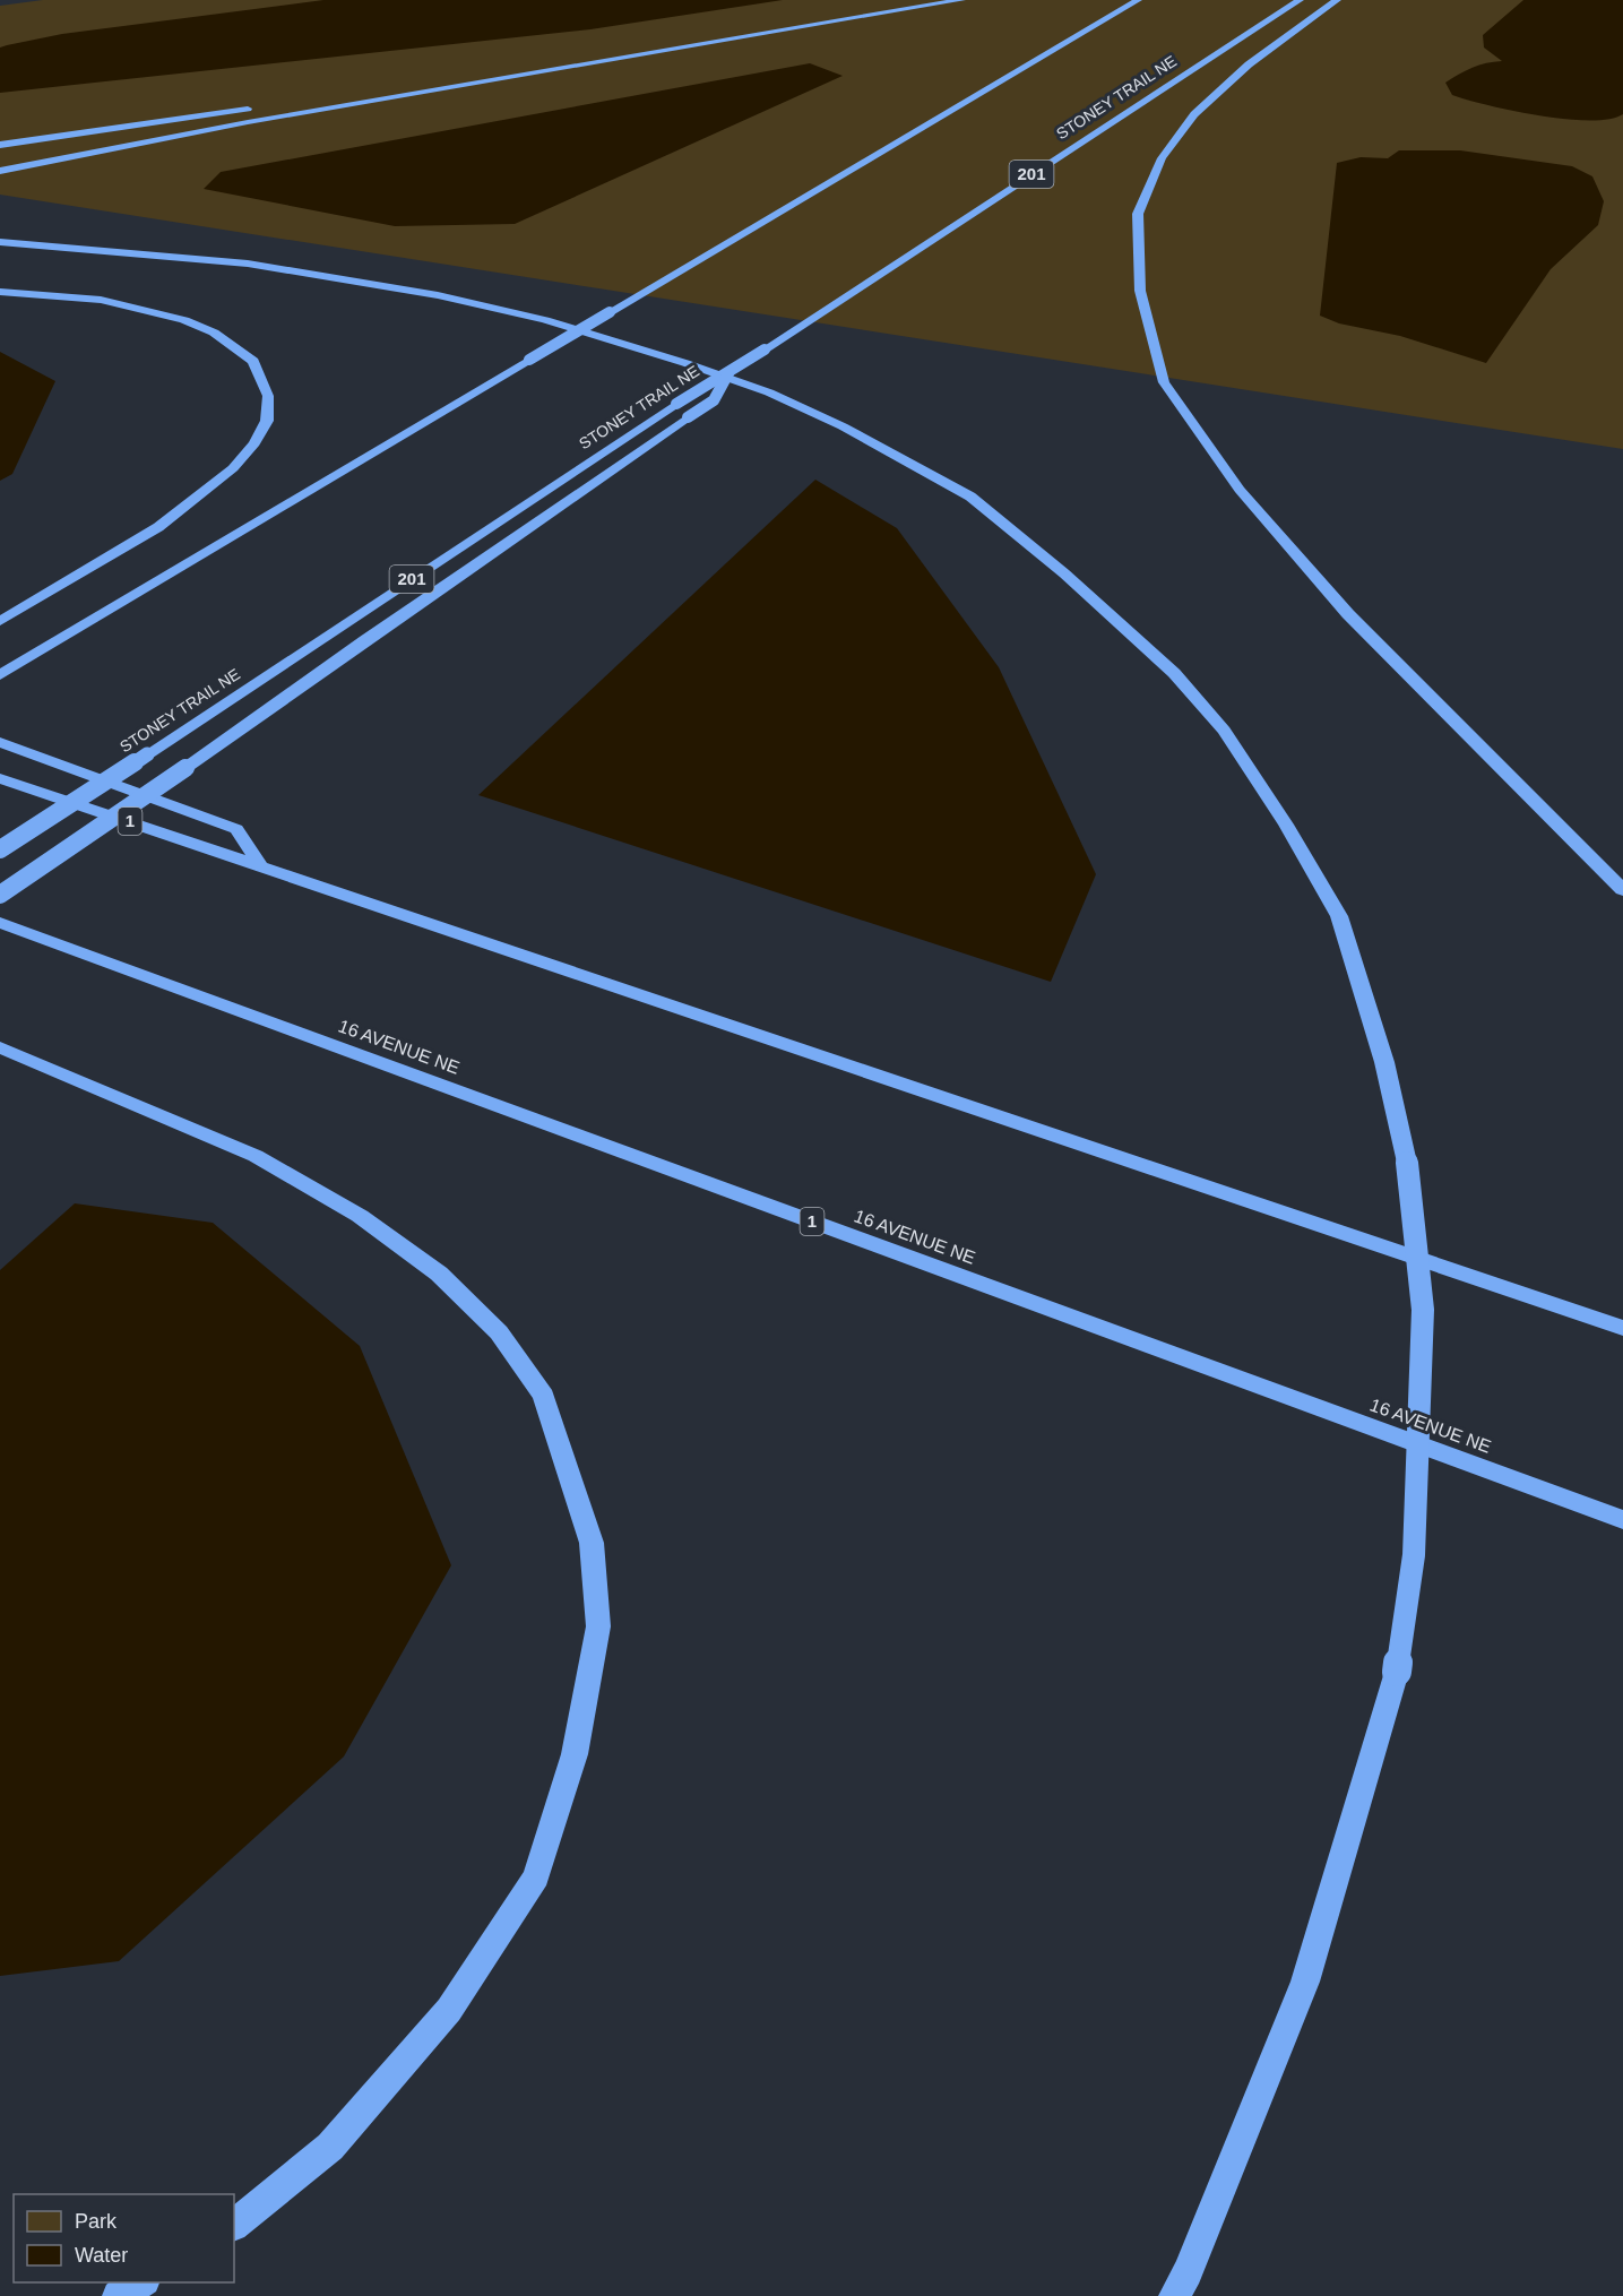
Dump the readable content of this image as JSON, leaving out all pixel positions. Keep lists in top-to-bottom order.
{
  "streets": {
    "highway": [
      "STONEY TRAIL NE",
      "201",
      "1",
      "16 AVENUE NE"
    ]
  },
  "legend": ["Park", "Water"]
}
